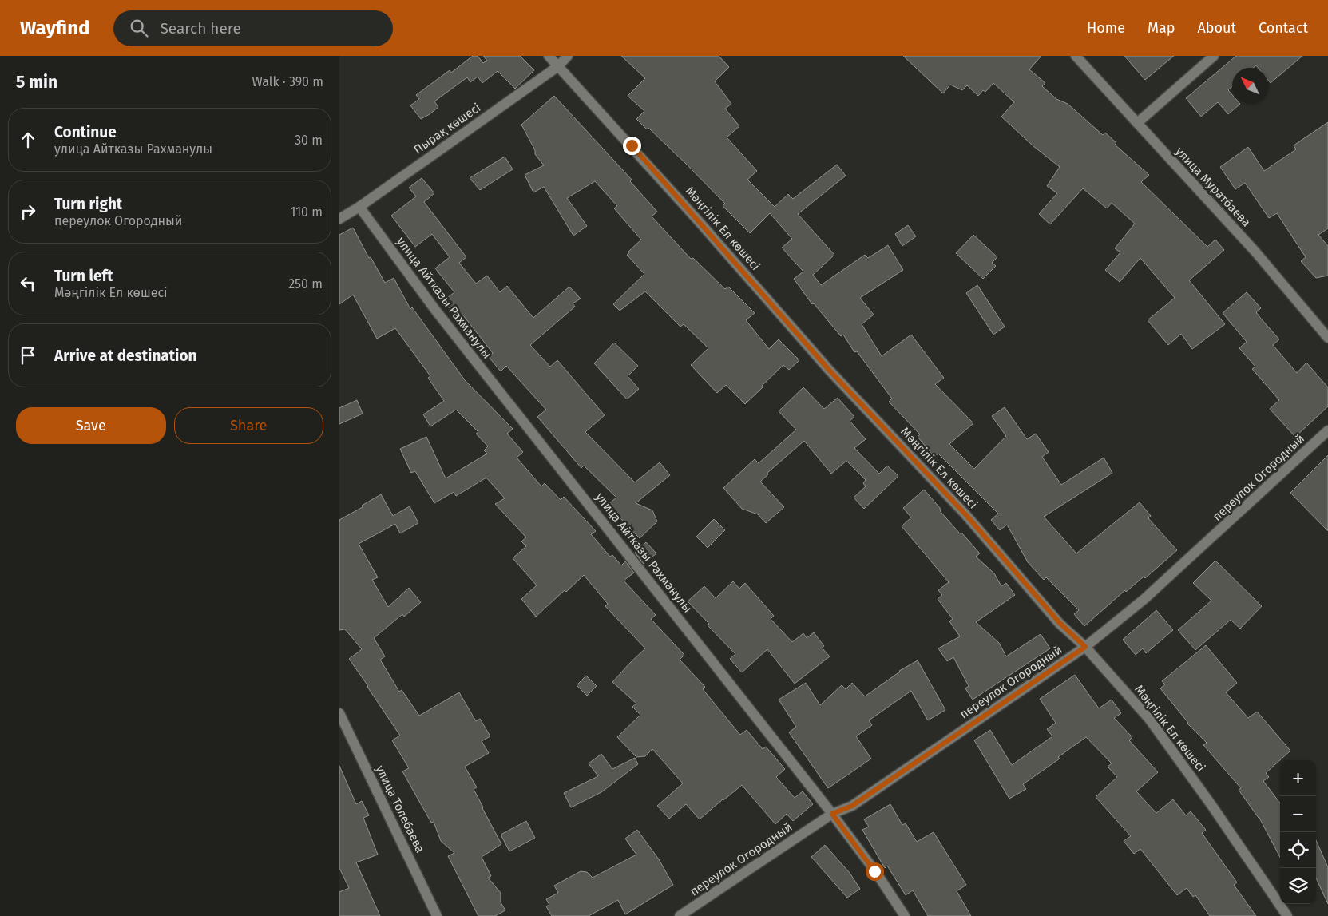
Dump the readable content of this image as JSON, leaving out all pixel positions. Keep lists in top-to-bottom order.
{
  "streets": {
    "street": [
      "Пырақ көшесі",
      "улица Муратбаева",
      "Мәңгілік Ел көшесі",
      "улица Айтказы Рахманулы",
      "переулок Огородный",
      "улица Толебаева"
    ]
  },
  "crossings": [
    ["Пырақ көшесі", "Мәңгілік Ел көшесі"],
    ["Пырақ көшесі", "улица Айтказы Рахманулы"],
    ["Мәңгілік Ел көшесі", "переулок Огородный"],
    ["улица Айтказы Рахманулы", "переулок Огородный"]
  ],
  "north": "top left",
  "page": {
    "header": "Wayfind",
    "search": "Search here",
    "nav": [
      "Home",
      "Map",
      "About",
      "Contact"
    ],
    "heading": ["5 min", "Walk · 390 m"],
    "list": [
      ["Continue", "улица Айтказы Рахманулы", "30 m"],
      ["Turn right", "переулок Огородный", "110 m"],
      ["Turn left", "Мәңгілік Ел көшесі", "250 m"],
      "Arrive at destination"
    ],
    "buttons": ["Save", "Share"],
    "map_buttons": ["+", "−"]
  }
}
